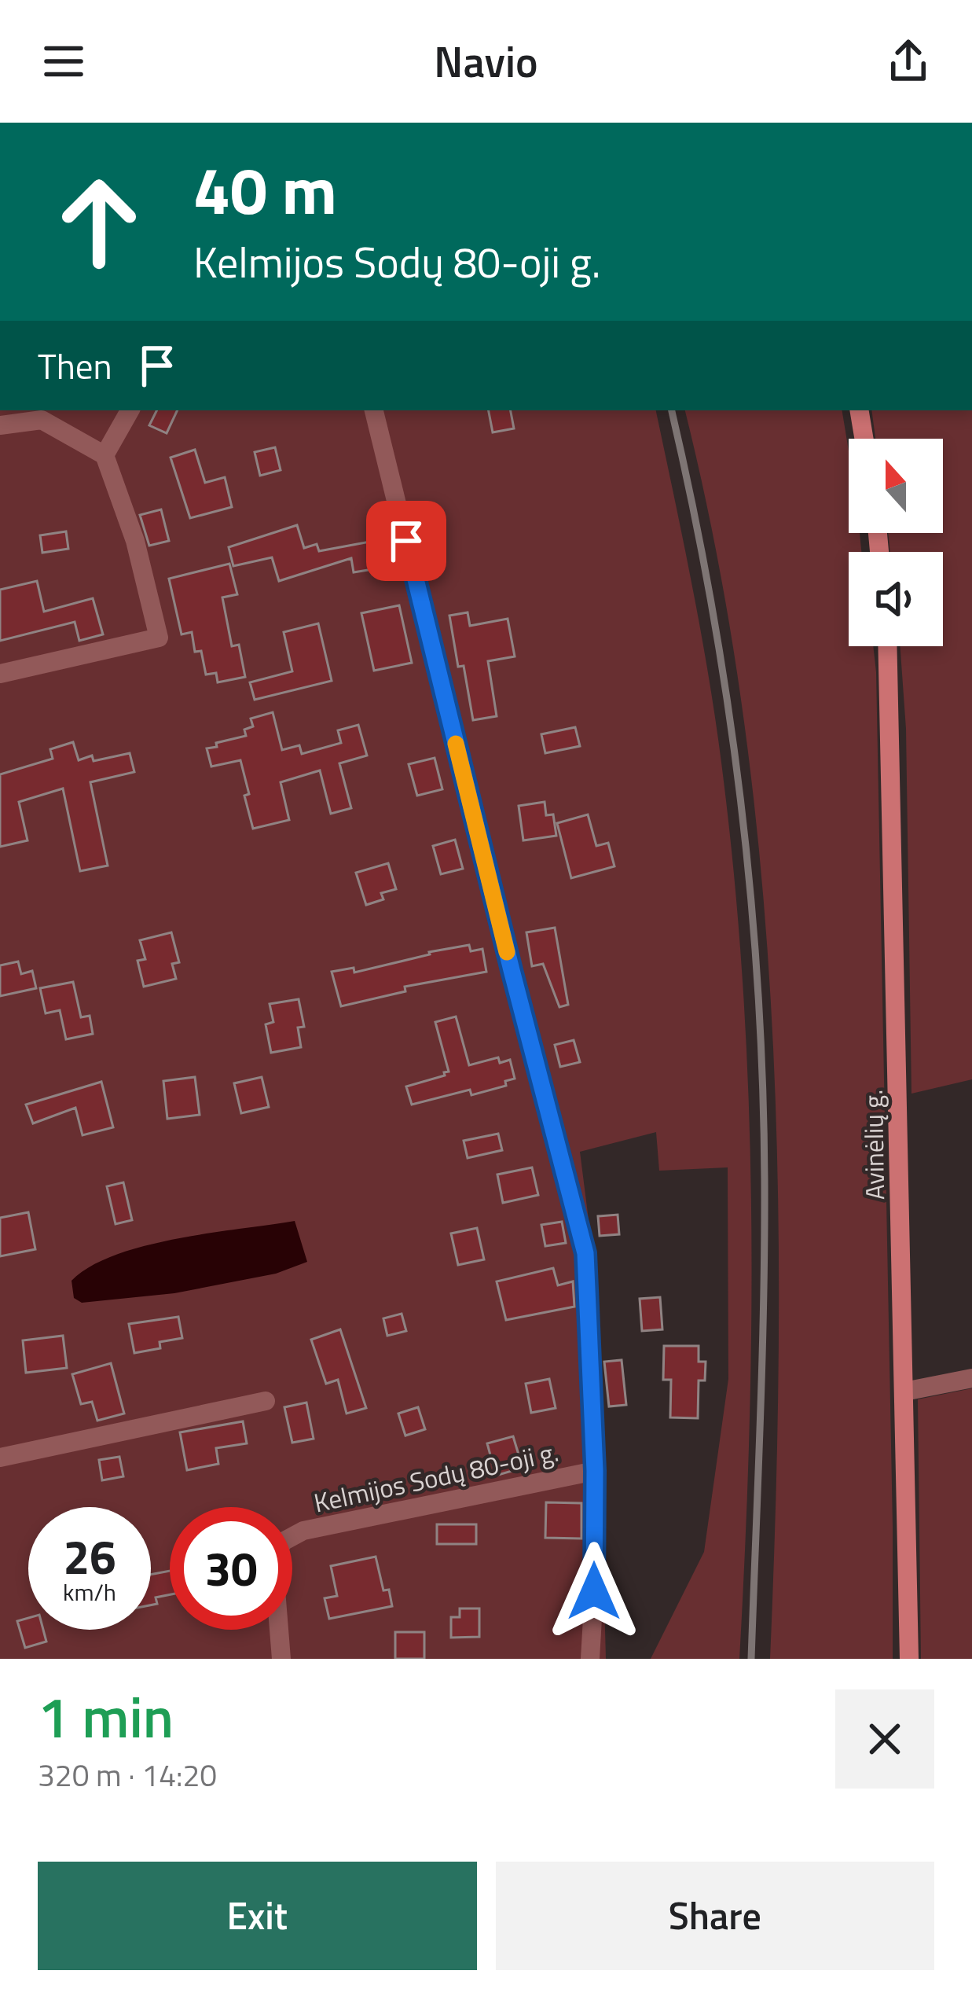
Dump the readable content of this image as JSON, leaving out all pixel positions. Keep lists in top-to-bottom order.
{
  "streets": {
    "main road": ["Avinėlių g."],
    "street": ["Kelmijos Sodų 80-oji g."]
  },
  "north": "top",
  "page": {
    "header": "Navio",
    "turn": ["40 m", "Kelmijos Sodų 80-oji g."],
    "then": "Then",
    "speed": "26 km/h",
    "limit": "30",
    "heading": ["1 min", "320 m · 14:20"],
    "buttons": ["Exit", "Share"]
  }
}
